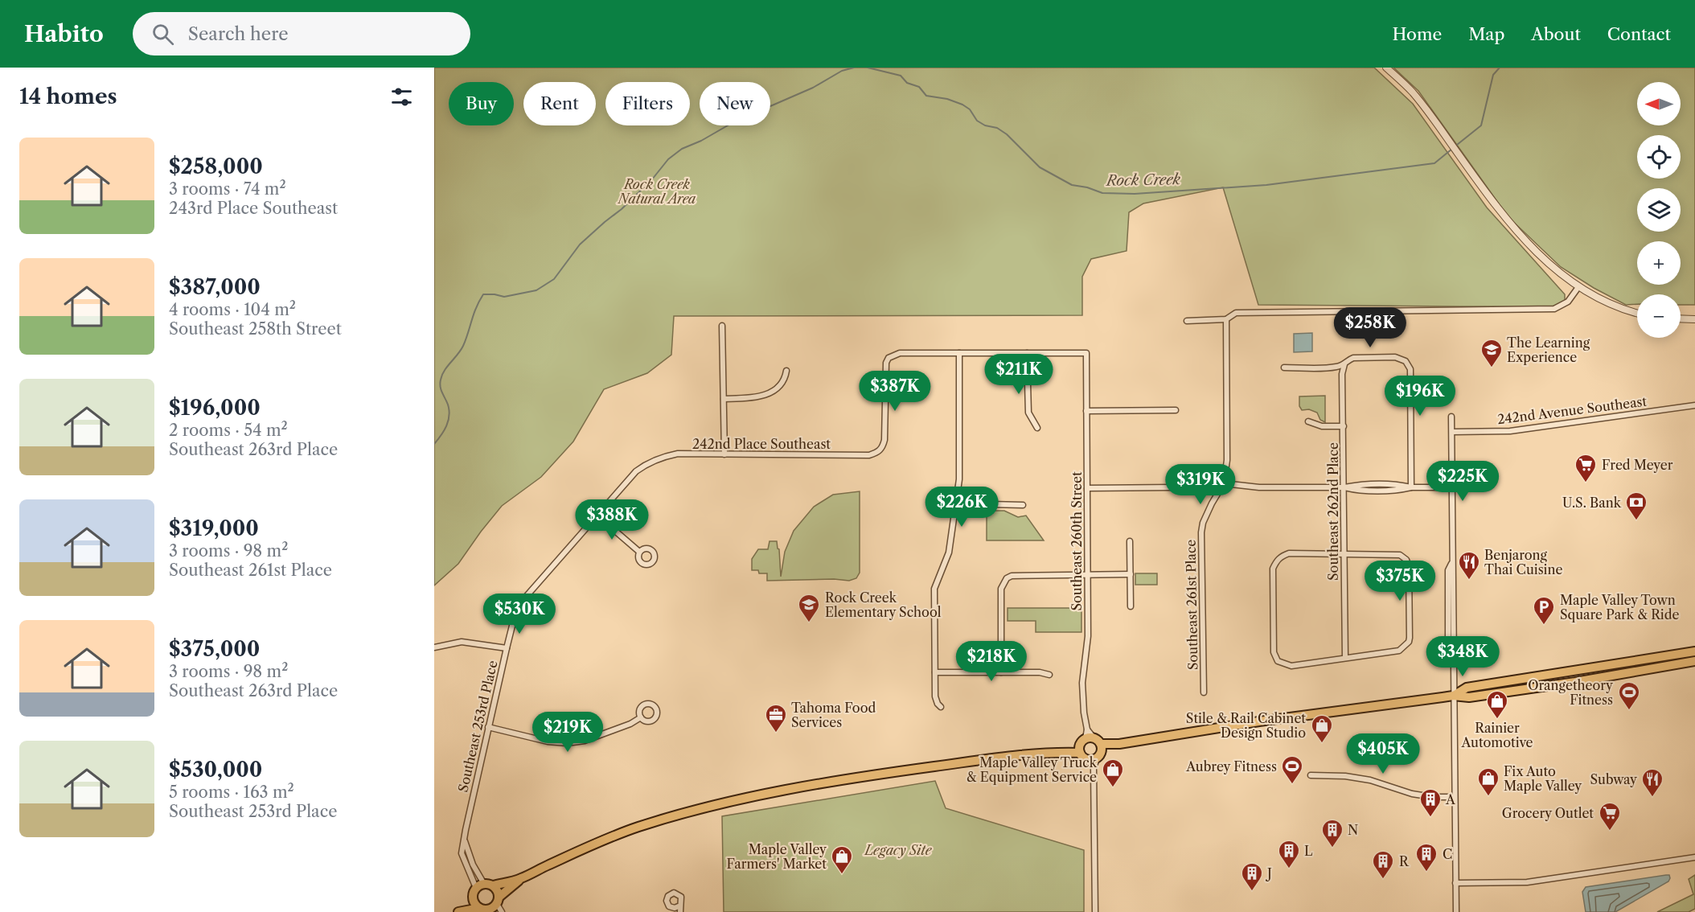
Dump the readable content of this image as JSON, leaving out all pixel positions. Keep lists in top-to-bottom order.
{
  "streets": {
    "street": [
      "242nd Avenue Southeast",
      "242nd Place Southeast",
      "Southeast 262nd Place",
      "Southeast 260th Street",
      "Southeast 261st Place",
      "Southeast 253rd Place"
    ]
  },
  "crossings": [
    ["242nd Place Southeast", "Southeast 253rd Place"]
  ],
  "water": ["Rock Creek"],
  "parks": ["Rock Creek Natural Area", "Legacy Site"],
  "places": {
    "school or university": ["The Learning Experience", "Rock Creek Elementary School"],
    "supermarket": ["Fred Meyer", "Grocery Outlet"],
    "bank": ["U.S. Bank"],
    "restaurant": ["Benjarong Thai Cuisine", "Subway"],
    "parking": ["Maple Valley Town Square Park & Ride"],
    "sports": ["Orangetheory Fitness", "Aubrey Fitness"],
    "shop": [
      "Rainier Automotive",
      "Stile & Rail Cabinet Design Studio",
      "Maple Valley Truck & Equipment Service",
      "Fix Auto Maple Valley",
      "Maple Valley Farmers' Market"
    ],
    "office": ["Tahoma Food Services"],
    "building": [
      "A",
      "N",
      "L",
      "C",
      "R",
      "J"
    ]
  },
  "north": "left",
  "page": {
    "header": "Habito",
    "search": "Search here",
    "nav": [
      "Home",
      "Map",
      "About",
      "Contact"
    ],
    "heading": "14 homes",
    "map_buttons": ["+", "−"],
    "chip": [
      "Buy",
      "Rent",
      "Filters",
      "New"
    ],
    "list": [
      {
        "name": "$258,000",
        "note": "3 rooms · 74 m² · 243rd Place Southeast"
      },
      {
        "name": "$387,000",
        "note": "4 rooms · 104 m² · Southeast 258th Street"
      },
      {
        "name": "$196,000",
        "note": "2 rooms · 54 m² · Southeast 263rd Place"
      },
      {
        "name": "$319,000",
        "note": "3 rooms · 98 m² · Southeast 261st Place"
      },
      {
        "name": "$375,000",
        "note": "3 rooms · 98 m² · Southeast 263rd Place"
      },
      {
        "name": "$530,000",
        "note": "5 rooms · 163 m² · Southeast 253rd Place"
      }
    ],
    "price": [
      "$258K",
      "$211K",
      "$387K",
      "$196K",
      "$225K",
      "$319K",
      "$226K",
      "$388K",
      "$375K",
      "$530K",
      "$348K",
      "$218K",
      "$219K",
      "$405K"
    ]
  }
}
